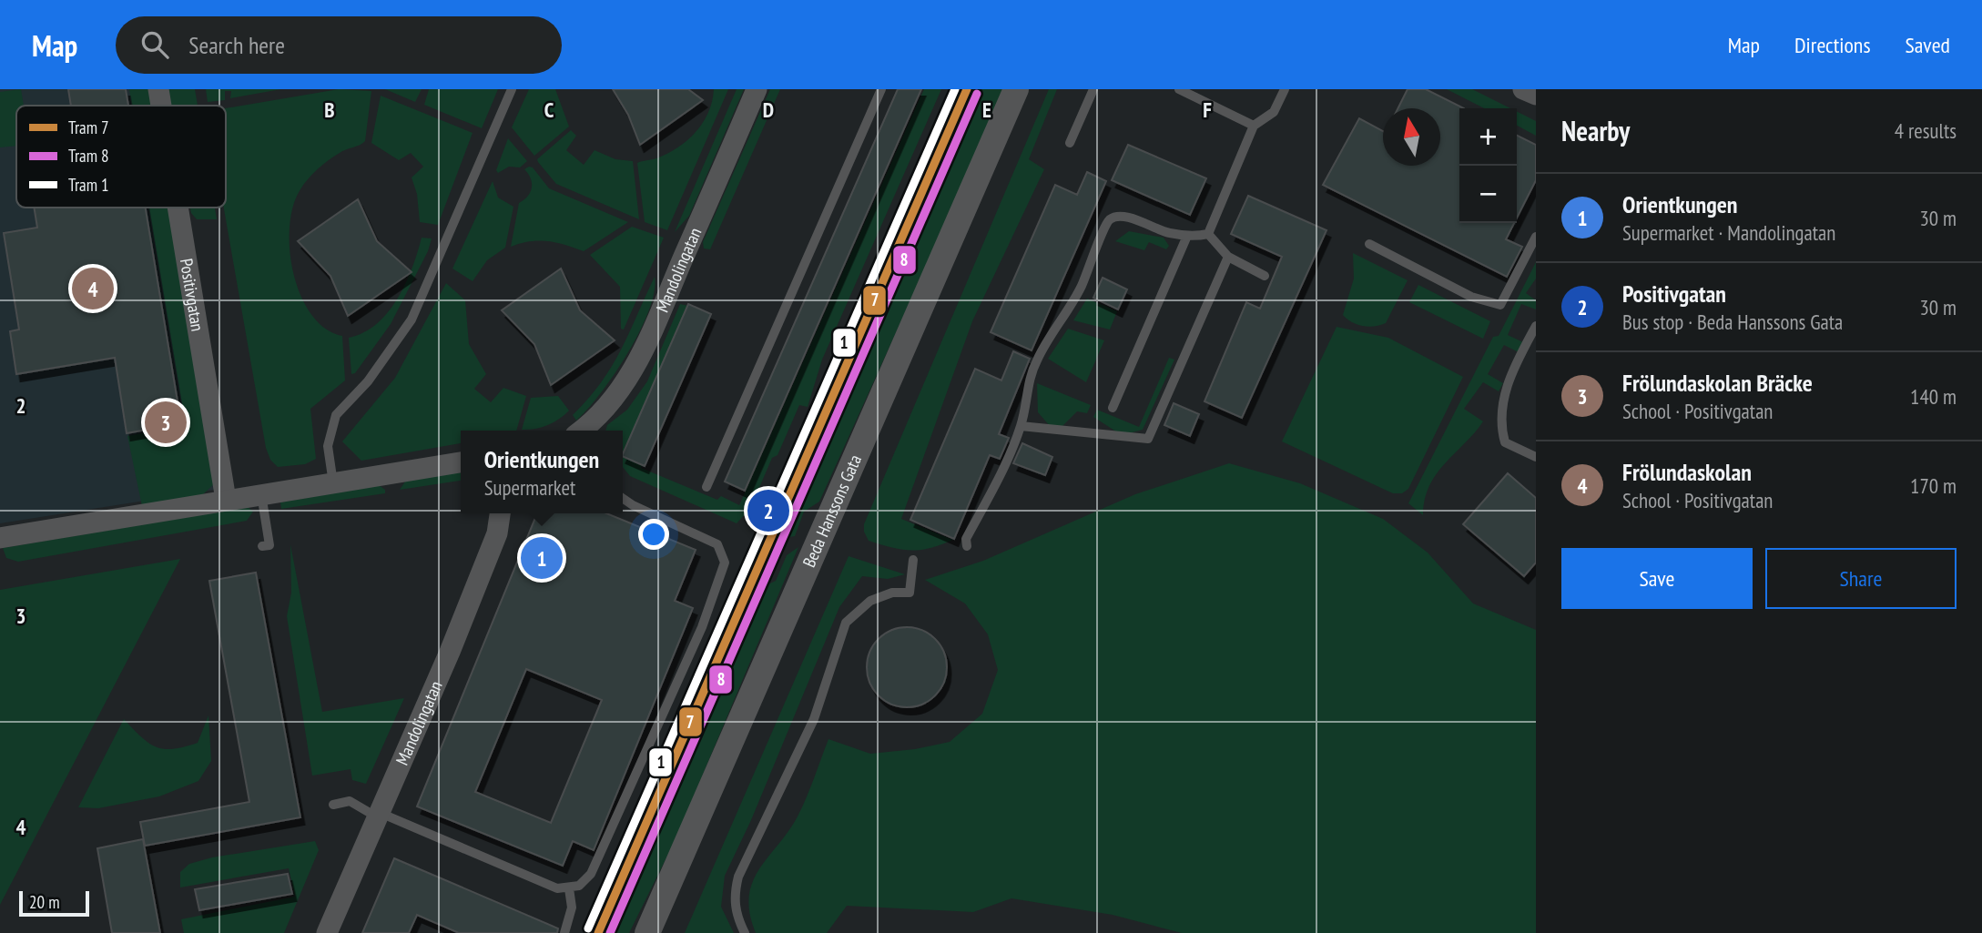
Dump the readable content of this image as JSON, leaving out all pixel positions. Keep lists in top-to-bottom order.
{
  "streets": {
    "street": ["Mandolingatan", "Positivgatan", "Beda Hanssons Gata"]
  },
  "lines": ["tram line 7", "tram line 1", "tram line 8"],
  "legend": ["Tram 7", "Tram 8", "Tram 1"],
  "scale_bar": "20 m",
  "north": "top",
  "page": {
    "header": "Map",
    "search": "Search here",
    "nav": ["Map", "Directions", "Saved"],
    "heading": ["Nearby", "4 results"],
    "map_buttons": ["+", "−"],
    "list": [
      {
        "mark": "1",
        "name": "Orientkungen",
        "note": "Supermarket · Mandolingatan",
        "value": "30 m"
      },
      {
        "mark": "2",
        "name": "Positivgatan",
        "note": "Bus stop · Beda Hanssons Gata",
        "value": "30 m"
      },
      {
        "mark": "3",
        "name": "Frölundaskolan Bräcke",
        "note": "School · Positivgatan",
        "value": "140 m"
      },
      {
        "mark": "4",
        "name": "Frölundaskolan",
        "note": "School · Positivgatan",
        "value": "170 m"
      }
    ],
    "pins": [
      "4",
      "3",
      "2",
      "1"
    ],
    "popup": ["Orientkungen", "Supermarket"],
    "buttons": ["Save", "Share"],
    "scale": "20 m"
  },
  "grid": {
    "columns": [
      "B",
      "C",
      "D",
      "E",
      "F"
    ],
    "rows": ["2", "3", "4"]
  }
}
